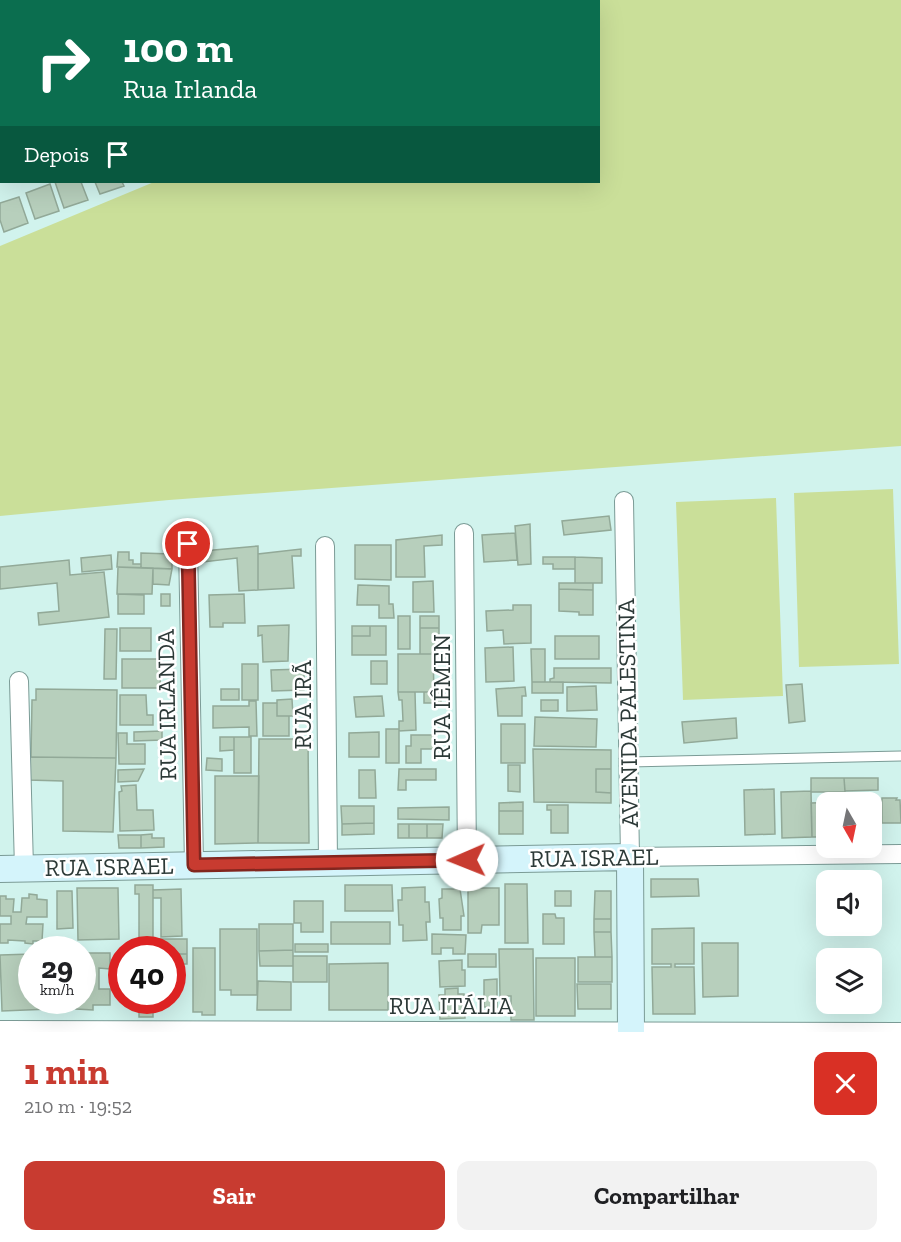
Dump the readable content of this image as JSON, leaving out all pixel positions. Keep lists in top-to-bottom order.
{
  "streets": {
    "street": [
      "RUA IÊMEN",
      "RUA IRLANDA",
      "RUA IRÃ",
      "AVENIDA PALESTINA",
      "RUA ISRAEL",
      "RUA ITÁLIA"
    ]
  },
  "crossings": [
    ["RUA IÊMEN", "RUA ISRAEL"],
    ["RUA IRLANDA", "RUA ISRAEL"],
    ["RUA IRÃ", "RUA ISRAEL"],
    ["AVENIDA PALESTINA", "RUA ISRAEL"],
    ["AVENIDA PALESTINA", "RUA ITÁLIA"]
  ],
  "north": "bottom",
  "page": {
    "turn": ["100 m", "Rua Irlanda"],
    "then": "Depois",
    "speed": "29 km/h",
    "limit": "40",
    "heading": ["1 min", "210 m · 19:52"],
    "buttons": ["Sair", "Compartilhar"]
  }
}
